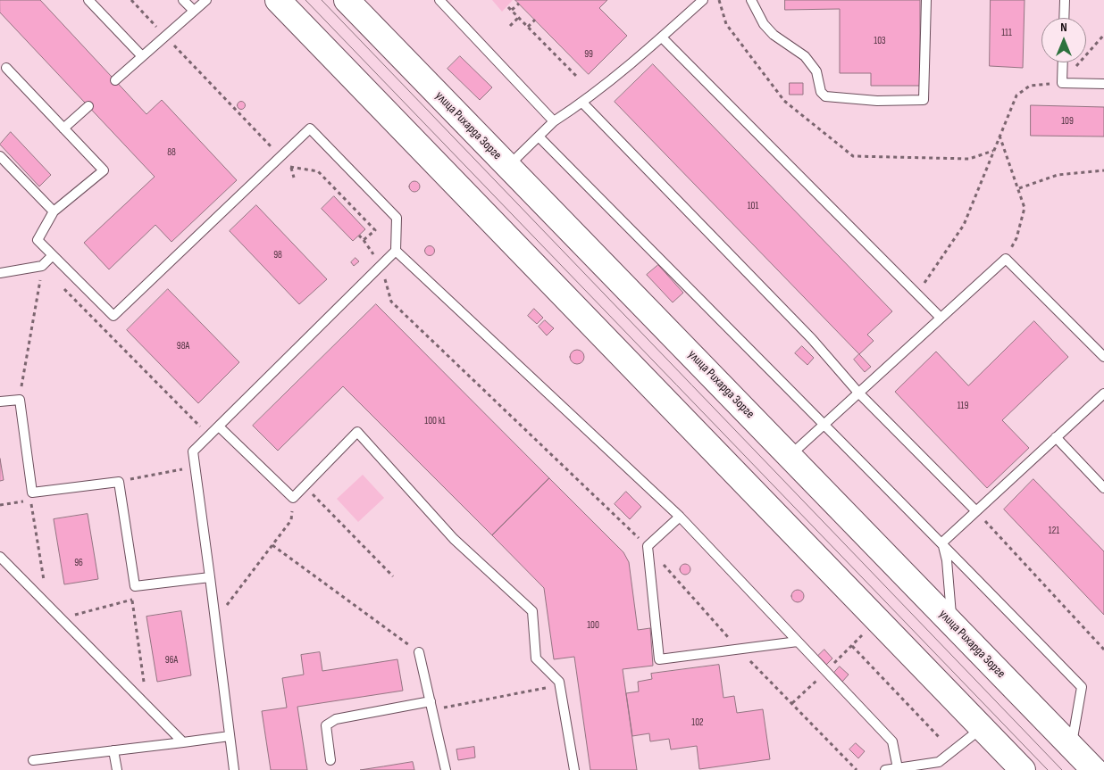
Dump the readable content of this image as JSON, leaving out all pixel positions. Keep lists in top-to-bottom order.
{
  "streets": {
    "street": ["улица Рихарда Зорге"]
  },
  "house_numbers": [
    "111",
    "103",
    "99",
    "109",
    "88",
    "101",
    "98",
    "98А",
    "119",
    "100 к1",
    "121",
    "96",
    "100",
    "96А",
    "102"
  ],
  "north": "top"
}
